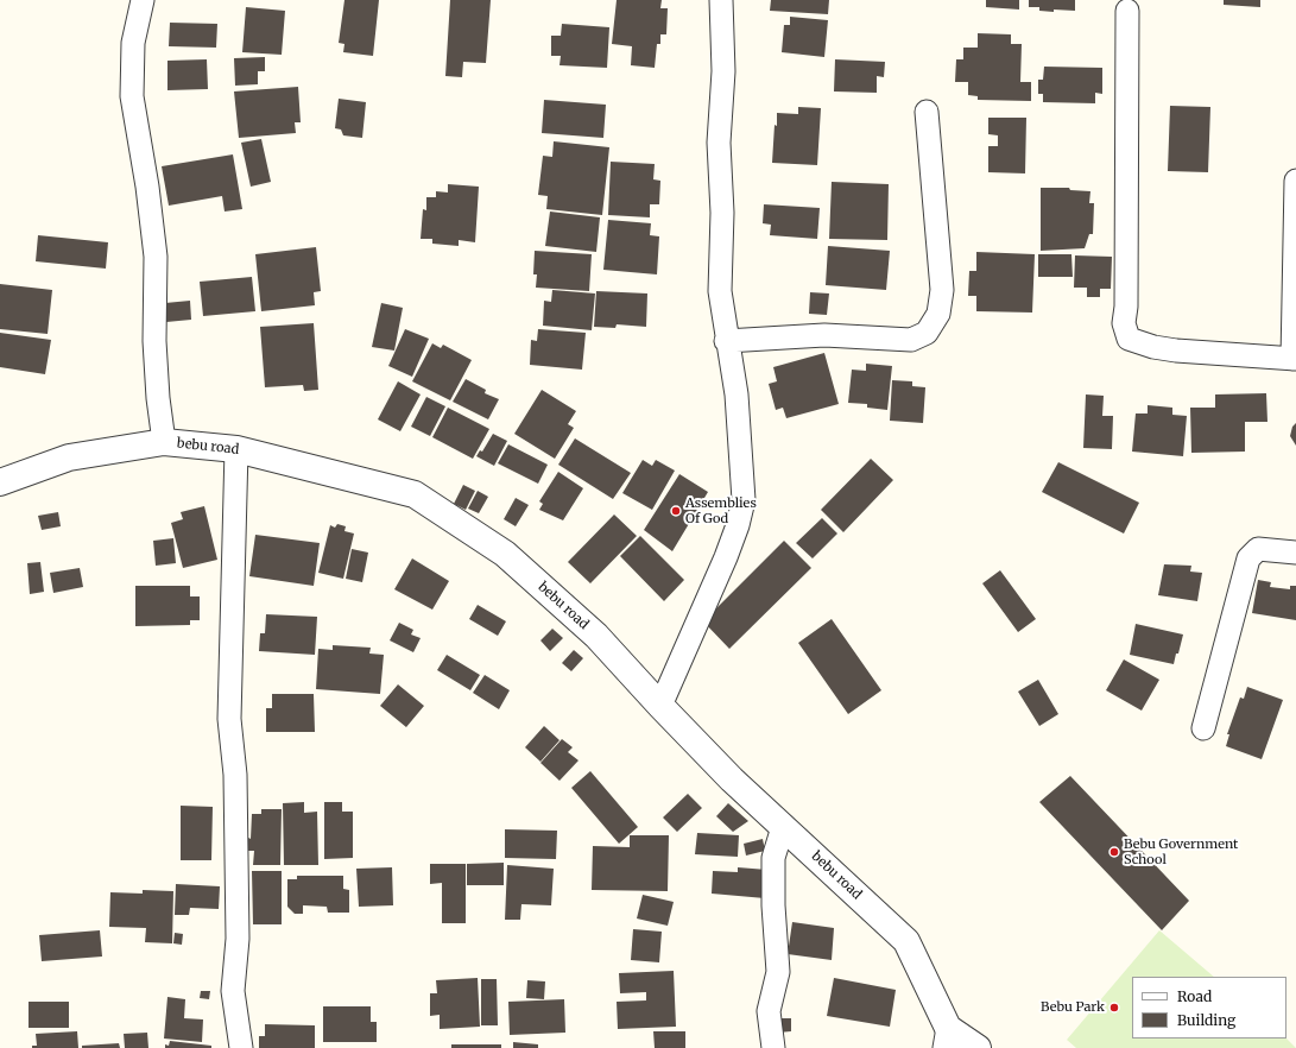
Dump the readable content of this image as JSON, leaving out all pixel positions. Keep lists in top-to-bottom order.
{
  "streets": {
    "street": ["bebu road"]
  },
  "places": ["Assemblies Of God", "Bebu Government School", "Bebu Park"],
  "legend": ["Road", "Building"]
}
